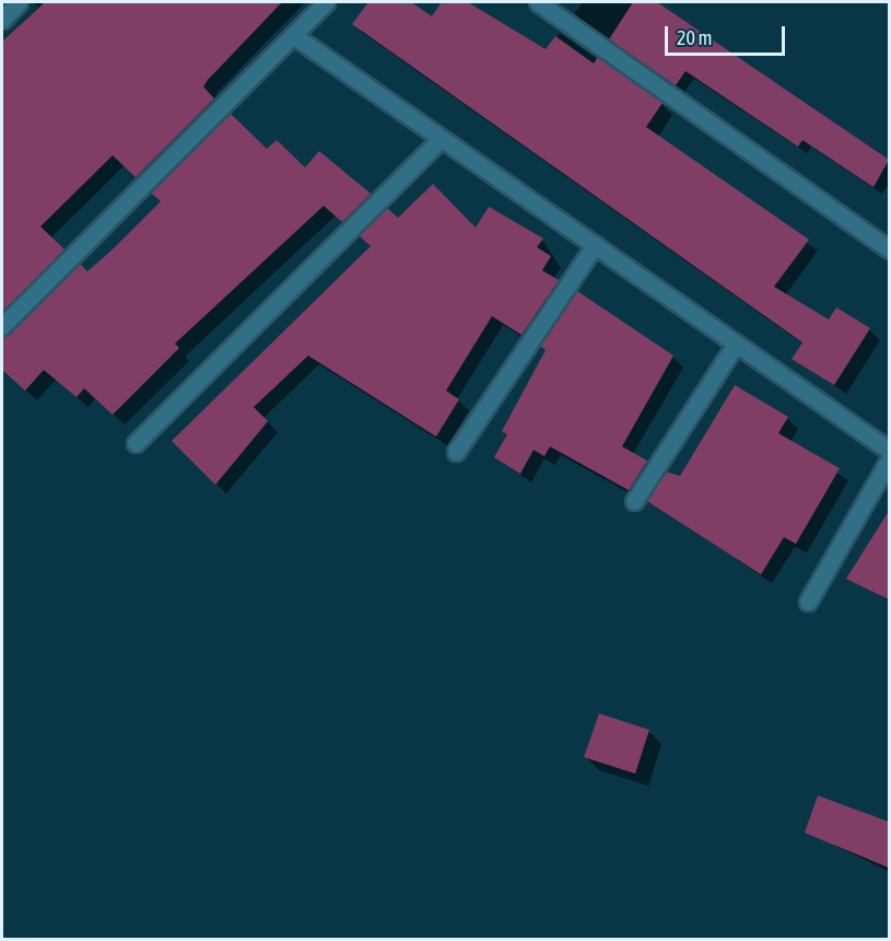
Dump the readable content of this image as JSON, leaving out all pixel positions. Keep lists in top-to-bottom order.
{
  "scale_bar": "20 m"
}
